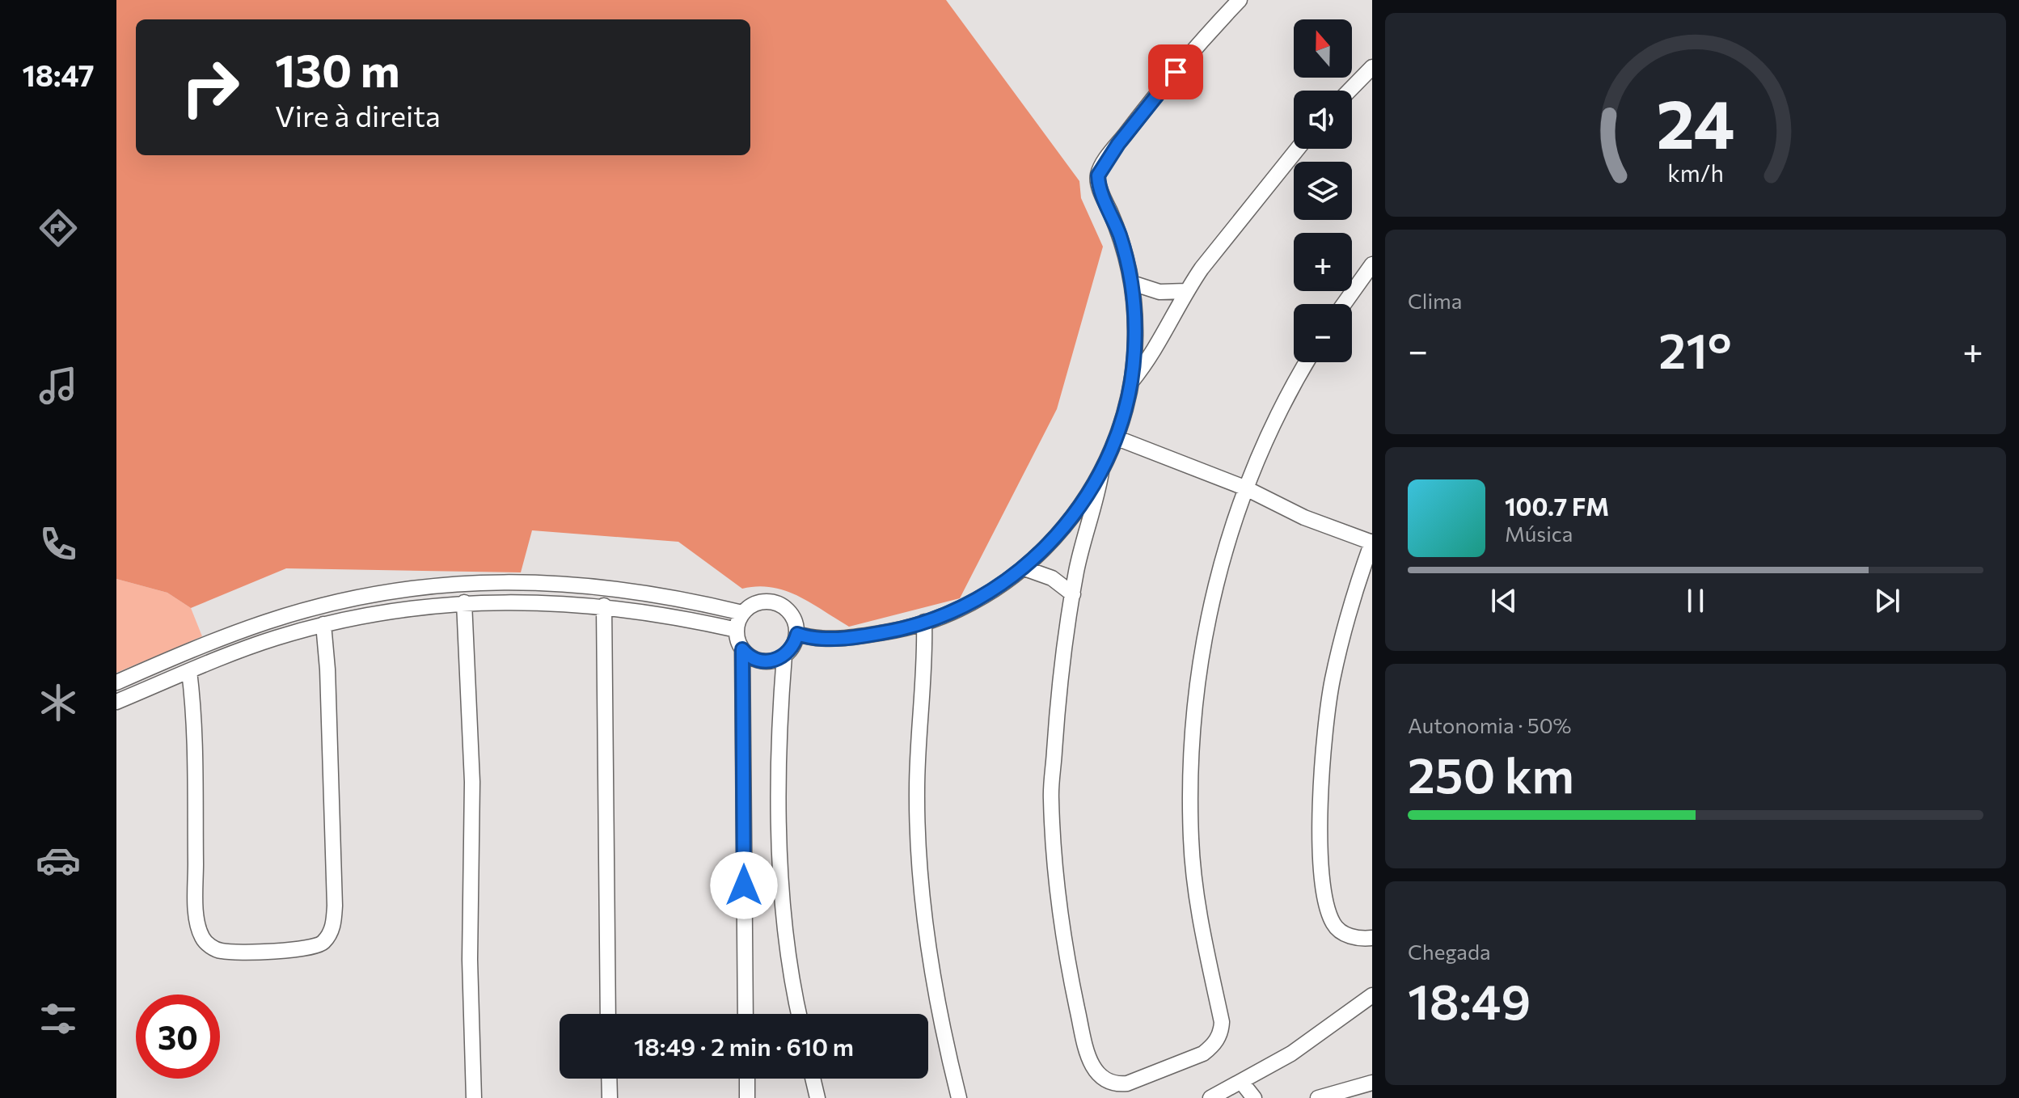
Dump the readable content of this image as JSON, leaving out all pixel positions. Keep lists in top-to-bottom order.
{
  "north": "top",
  "page": {
    "tabs": "18:47",
    "map_buttons": ["+", "−"],
    "turn": ["130 m", "Vire à direita"],
    "tile": [
      "Clima",
      ["Autonomia · 50%", "250 km"],
      ["Chegada", "18:49"]
    ],
    "heat": ["−", "21°", "+"],
    "song": ["100.7 FM", "Música"],
    "limit": "30",
    "trip": "18:49 · 2 min · 610 m",
    "gauge": ["24", "km/h"]
  }
}
